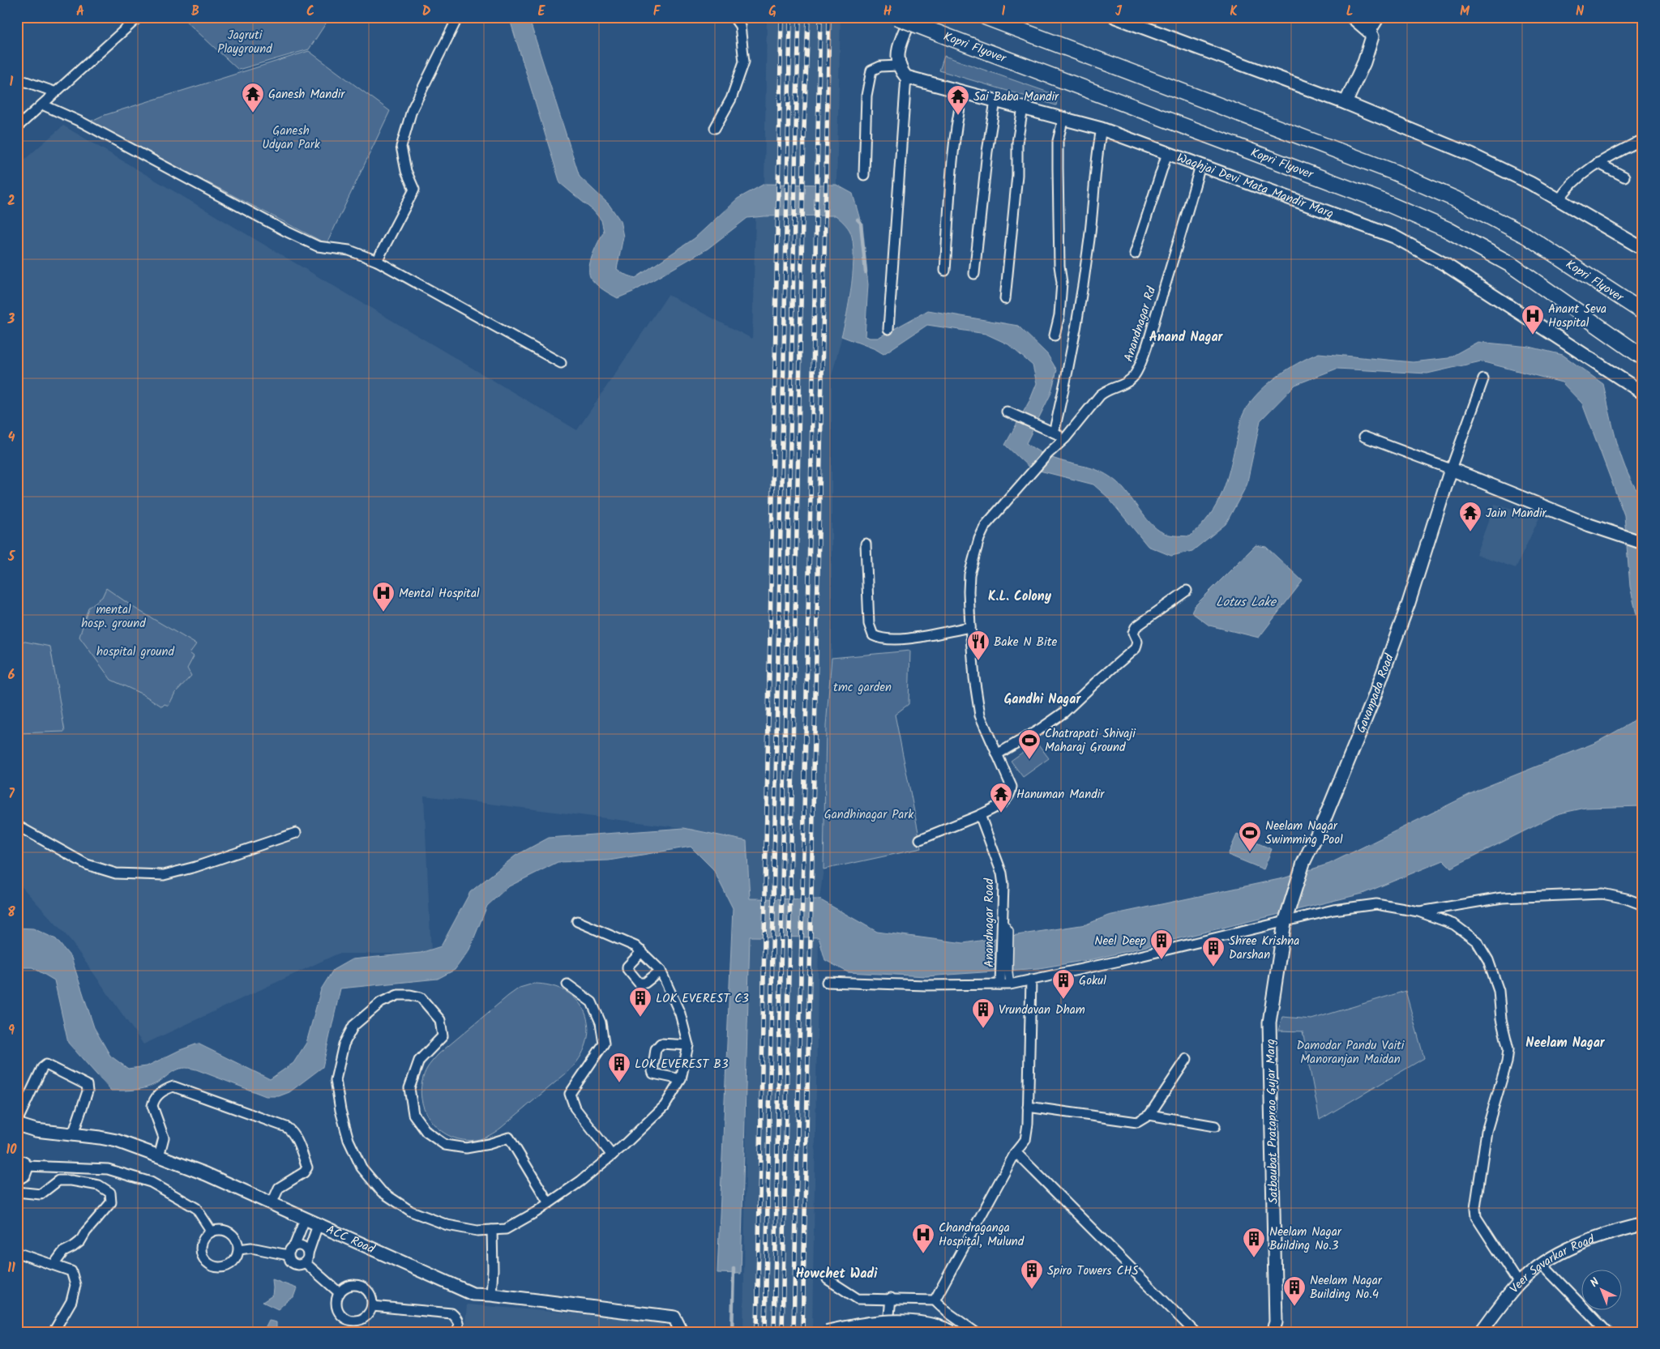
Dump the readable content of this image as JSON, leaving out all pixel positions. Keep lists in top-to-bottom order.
{
  "streets": {
    "highway": ["Kopri Flyover"],
    "street": [
      "Waghjai Devi Mata Mandir Marg",
      "Anandnagar Rd",
      "Gavanpada Road",
      "Anandnagar Road",
      "Satbaubat Prataprao Gujar Marg",
      "ACC Road",
      "Veer Savarkar Road"
    ]
  },
  "crossings": [
    ["Waghjai Devi Mata Mandir Marg", "Anandnagar Rd"],
    ["Gavanpada Road", "Satbaubat Prataprao Gujar Marg"]
  ],
  "districts": [
    "Anand Nagar",
    "K.L. Colony",
    "Gandhi Nagar",
    "Neelam Nagar",
    "Howchet Wadi"
  ],
  "water": ["Lotus Lake"],
  "parks": [
    "Jagruti Playground",
    "Ganesh Udyan Park",
    "mental hosp. ground",
    "hospital ground",
    "tmc garden",
    "Gandhinagar Park",
    "Damodar Pandu Vaiti Manoranjan Maidan"
  ],
  "places": {
    "temple": [
      "Ganesh Mandir",
      "Sai Baba Mandir",
      "Jain Mandir",
      "Hanuman Mandir"
    ],
    "hospital": ["Anant Seva Hospital", "Mental Hospital", "Chandraganga Hospital, Mulund"],
    "restaurant": ["Bake N Bite"],
    "sports": ["Chatrapati Shivaji Maharaj Ground", "Neelam Nagar Swimming Pool"],
    "building": [
      "Neel Deep",
      "Shree Krishna Darshan",
      "Gokul",
      "LOK EVEREST C3",
      "Vrundavan Dham",
      "LOK EVEREST B3",
      "Neelam Nagar Building No.3",
      "Spiro Towers CHS",
      "Neelam Nagar Building No.4"
    ]
  },
  "north": "top left",
  "grid": {
    "columns": [
      "A",
      "B",
      "C",
      "D",
      "E",
      "F",
      "G",
      "H",
      "I",
      "J",
      "K",
      "L",
      "M",
      "N"
    ],
    "rows": [
      "1",
      "2",
      "3",
      "4",
      "5",
      "6",
      "7",
      "8",
      "9",
      "10",
      "11"
    ]
  }
}
